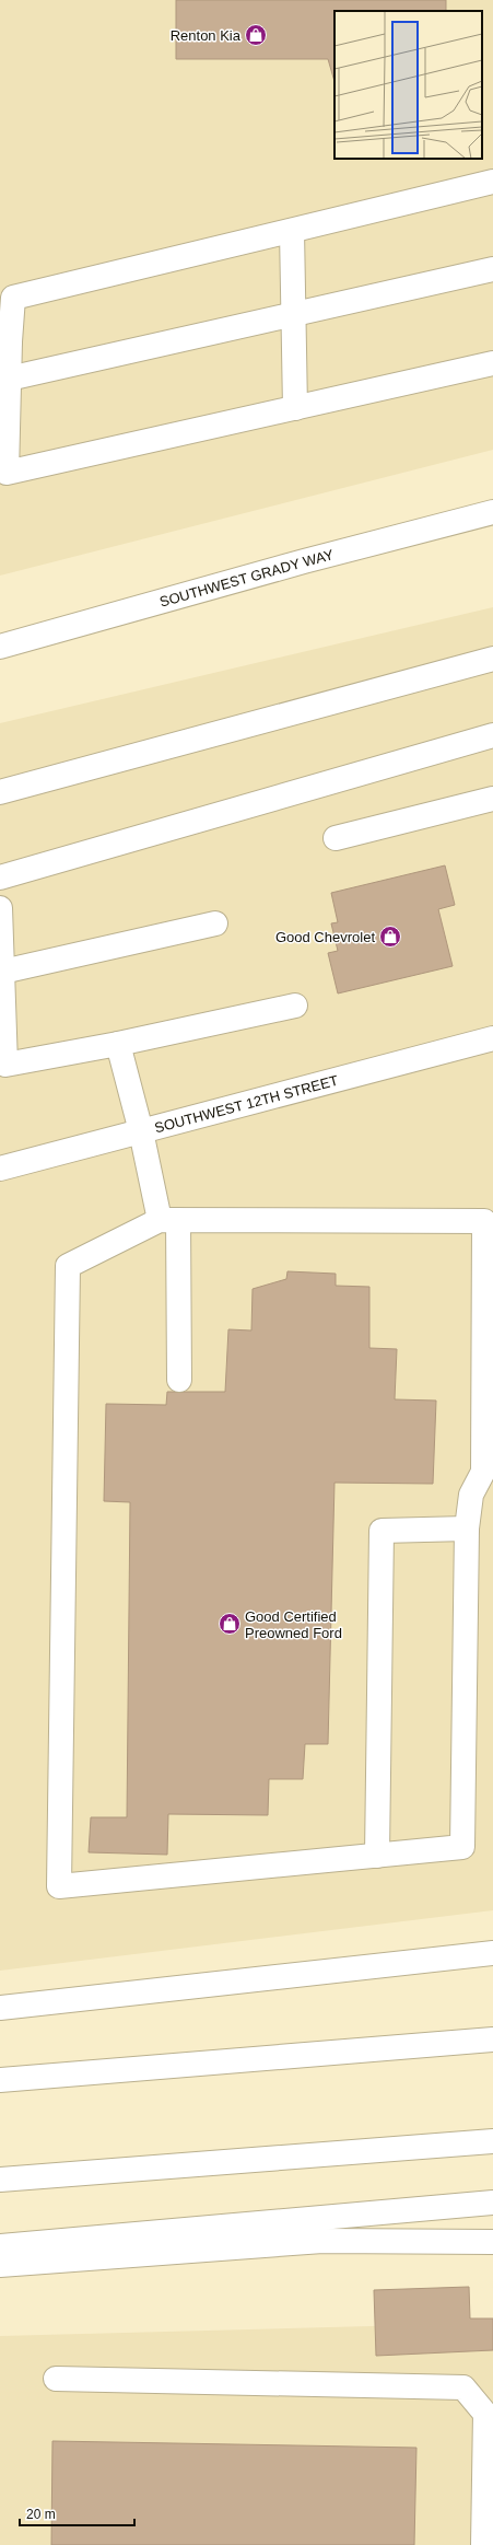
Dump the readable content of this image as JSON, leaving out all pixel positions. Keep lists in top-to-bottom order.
{
  "streets": {
    "main road": ["SOUTHWEST GRADY WAY", "SOUTHWEST 12TH STREET"]
  },
  "places": {
    "shop": ["Renton Kia", "Good Chevrolet", "Good Certified Preowned Ford"]
  },
  "scale_bar": "20 m"
}
